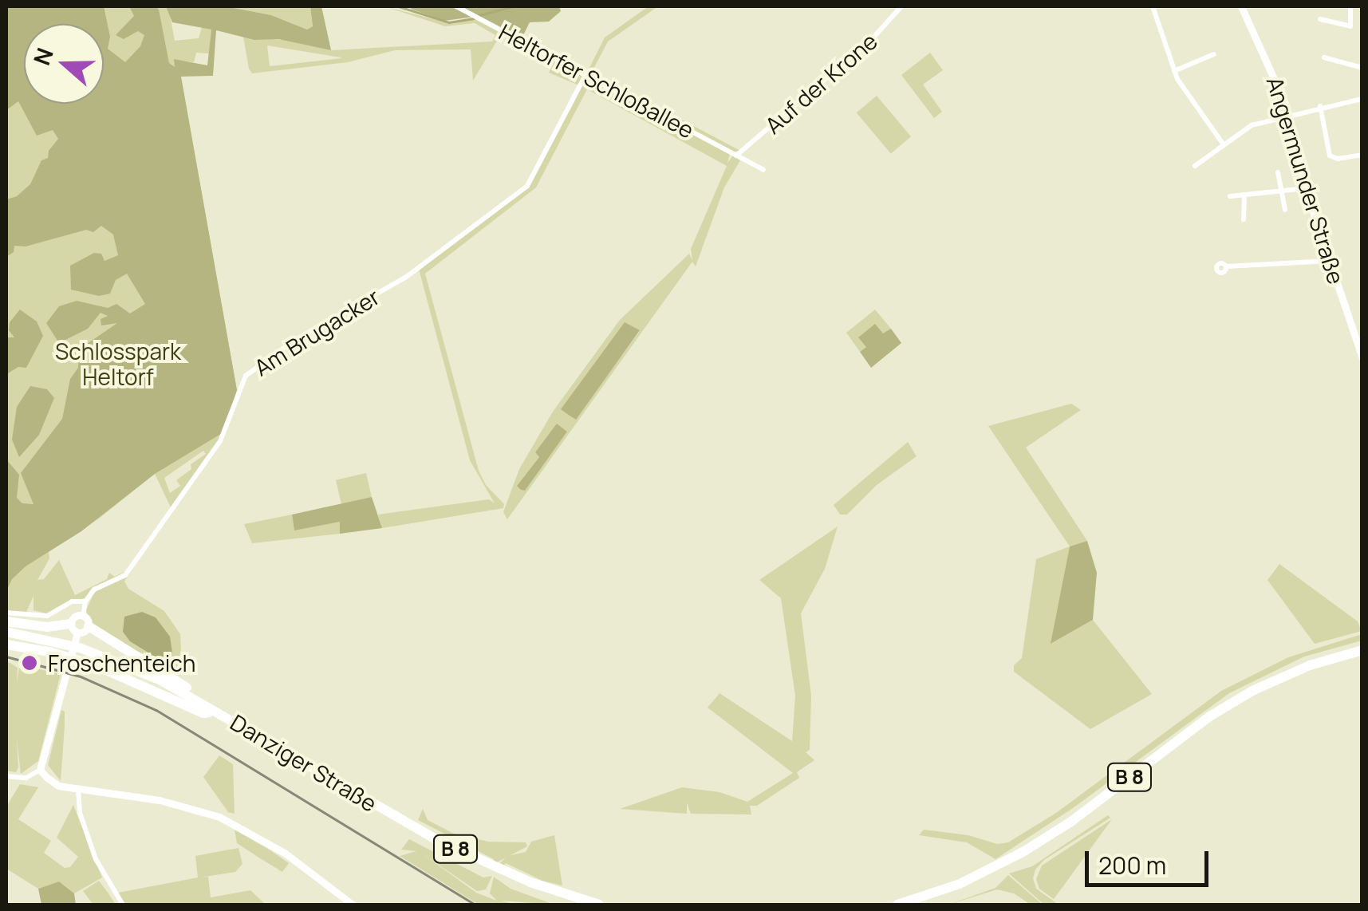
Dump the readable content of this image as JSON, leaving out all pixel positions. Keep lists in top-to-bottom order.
{
  "streets": {
    "highway": ["Danziger Straße", "B 8"],
    "main road": ["Angermunder Straße"],
    "street": ["Heltorfer Schloßallee", "Auf der Krone", "Am Brugacker"]
  },
  "crossings": [
    ["Heltorfer Schloßallee", "Auf der Krone"],
    ["Heltorfer Schloßallee", "Am Brugacker"]
  ],
  "parks": ["Schlosspark Heltorf"],
  "places": ["Froschenteich"],
  "scale_bar": "200 m",
  "north": "left"
}
